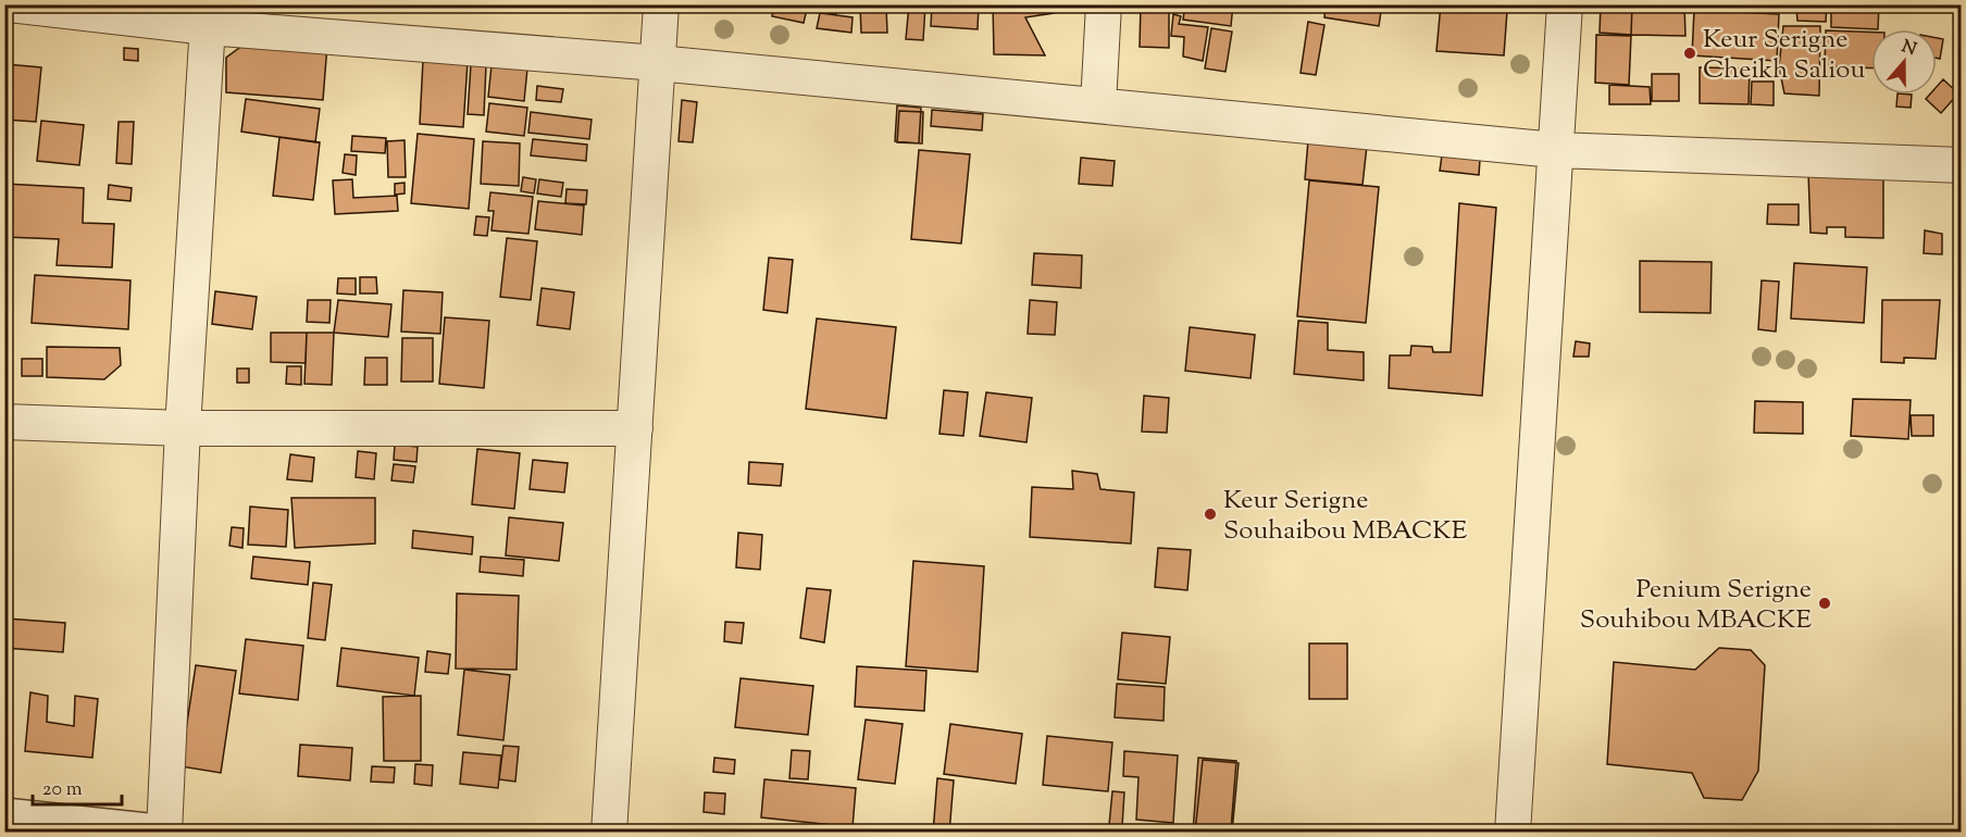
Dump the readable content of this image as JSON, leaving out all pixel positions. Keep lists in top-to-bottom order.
{
  "places": ["Keur Serigne Cheikh Saliou", "Keur Serigne Souhaibou MBACKE", "Penium Serigne Souhibou MBACKE"],
  "scale_bar": "20 m",
  "north": "top"
}
